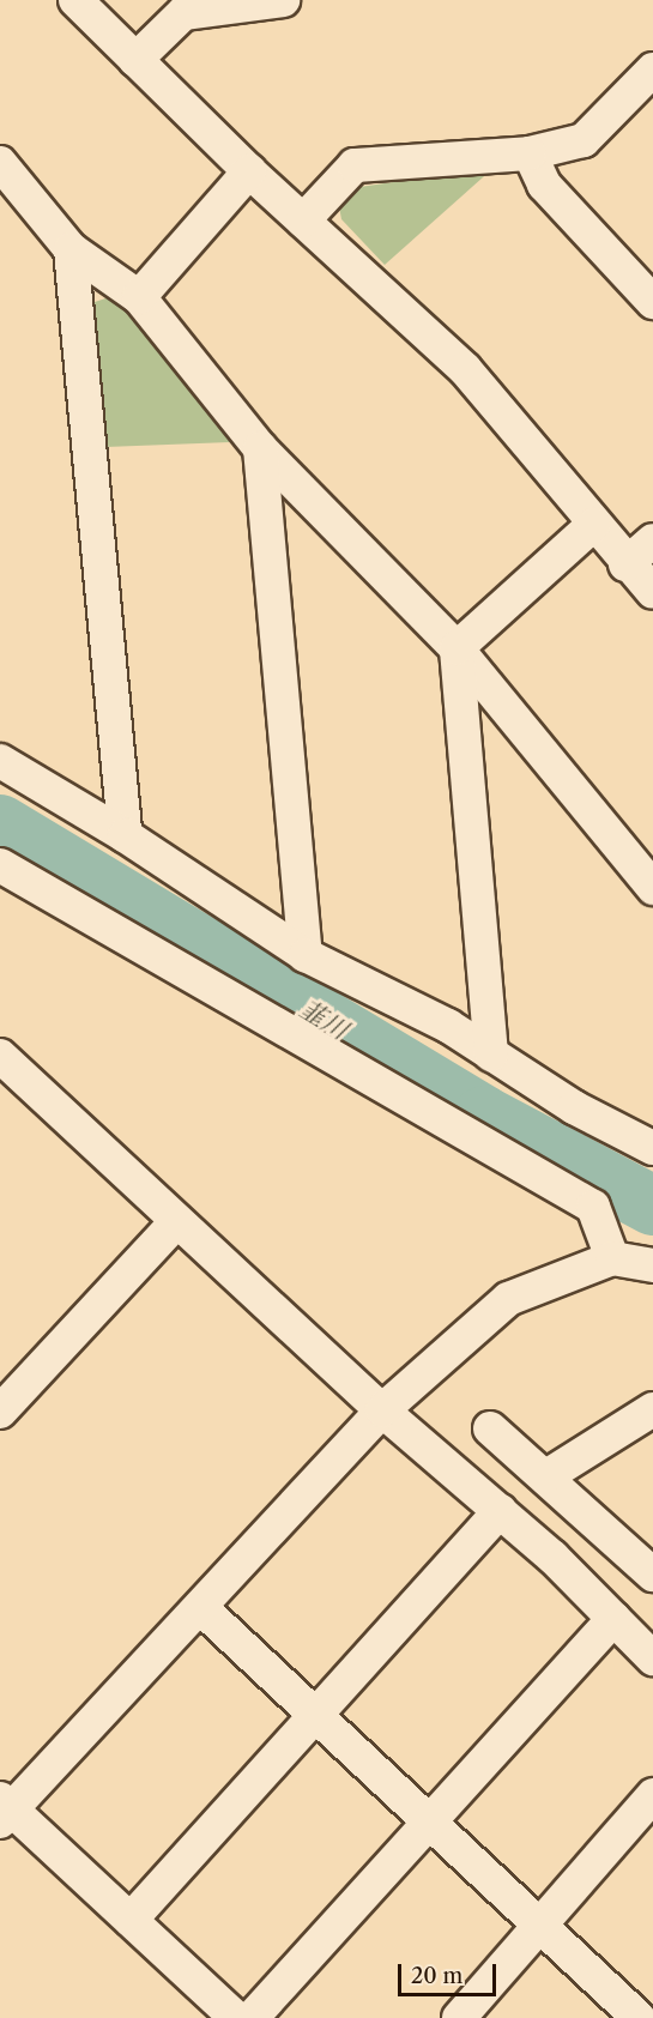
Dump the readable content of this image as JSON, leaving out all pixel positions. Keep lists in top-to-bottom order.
{
  "water": ["韮川"],
  "scale_bar": "20 m"
}
